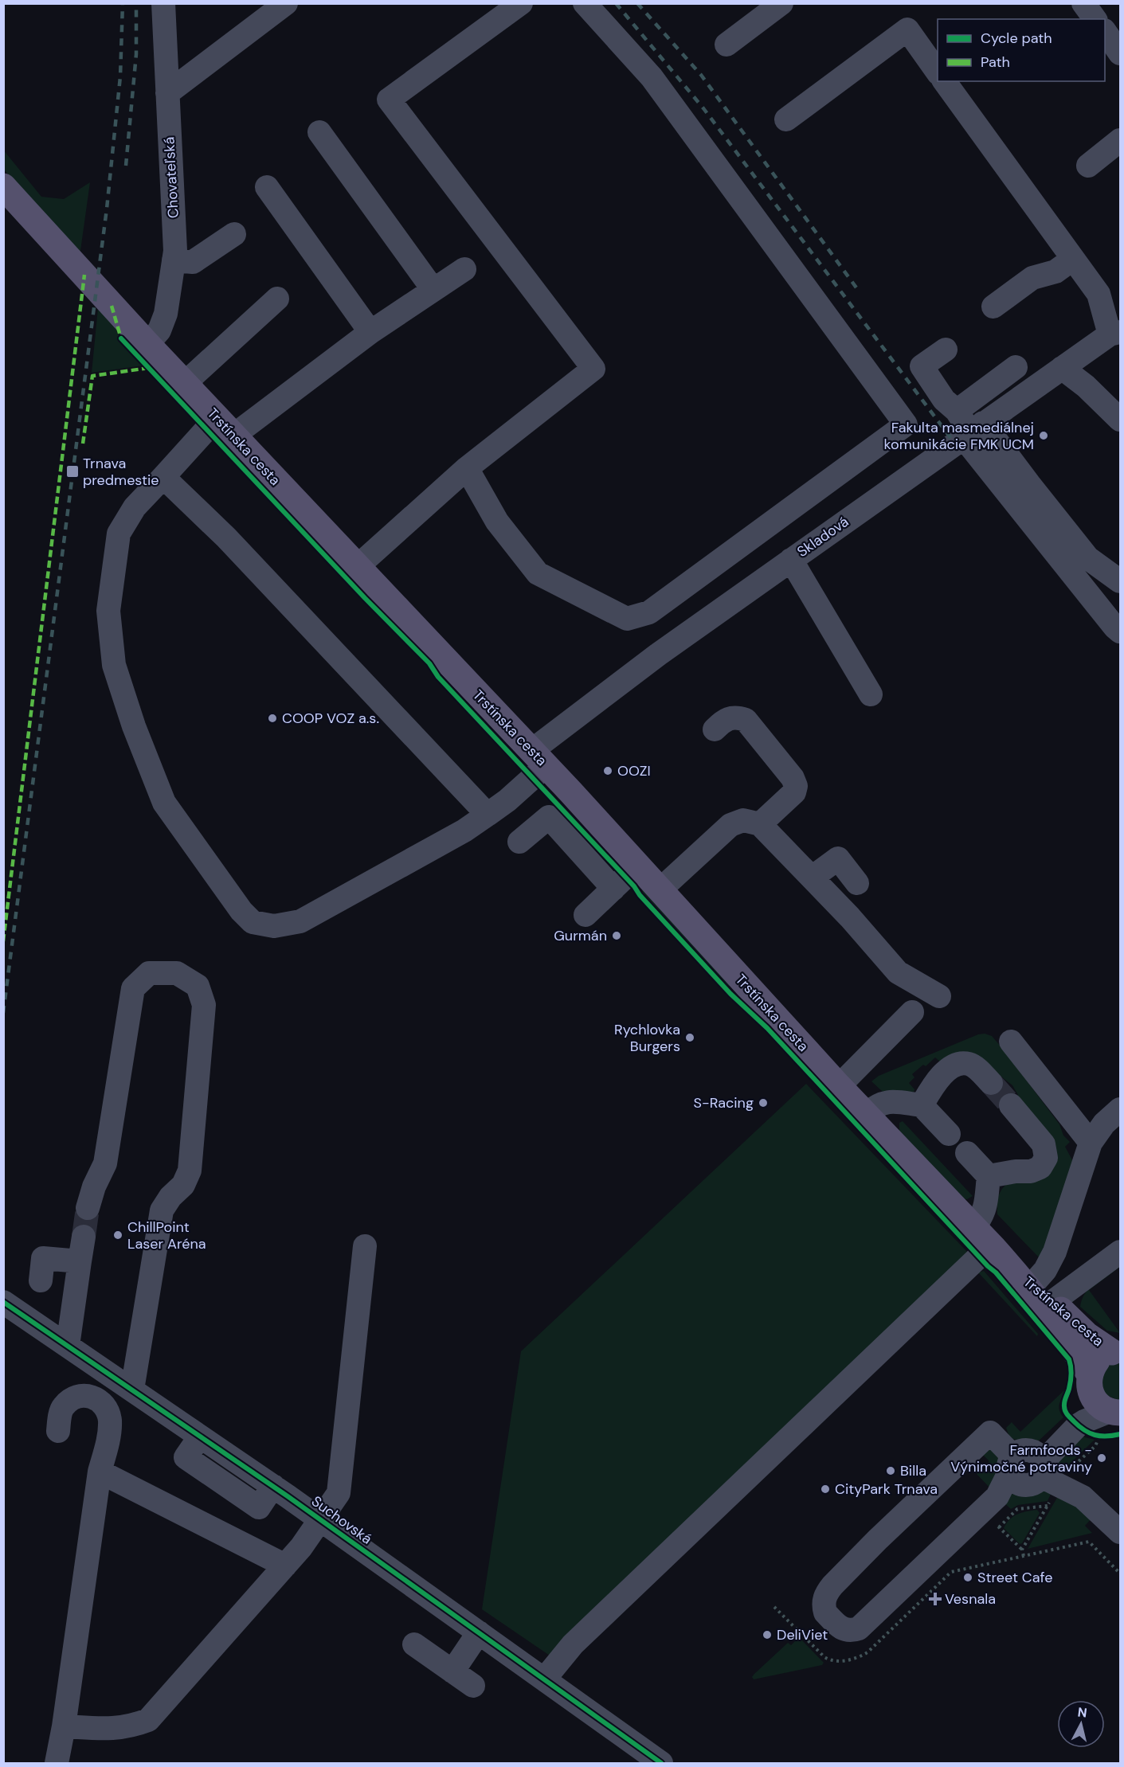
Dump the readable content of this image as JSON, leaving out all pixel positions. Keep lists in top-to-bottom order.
{
  "streets": {
    "main road": ["Trstínska cesta"],
    "street": ["Chovateľská", "Skladová", "Suchovská"]
  },
  "crossings": [
    ["Chovateľská", "Trstínska cesta"],
    ["Trstínska cesta", "Skladová"]
  ],
  "places": {
    "other": [
      "Fakulta masmediálnej komunikácie FMK UCM",
      "COOP VOZ a.s.",
      "OOZI",
      "Gurmán",
      "Rychlovka Burgers",
      "S-Racing",
      "ChillPoint Laser Aréna",
      "Farmfoods - Výnimočné potraviny",
      "Billa",
      "CityPark Trnava",
      "Street Cafe",
      "DeliViet"
    ],
    "transit": ["Trnava predmestie"],
    "health": ["Vesnala"]
  },
  "legend": ["Cycle path", "Path"],
  "north": "top"
}
